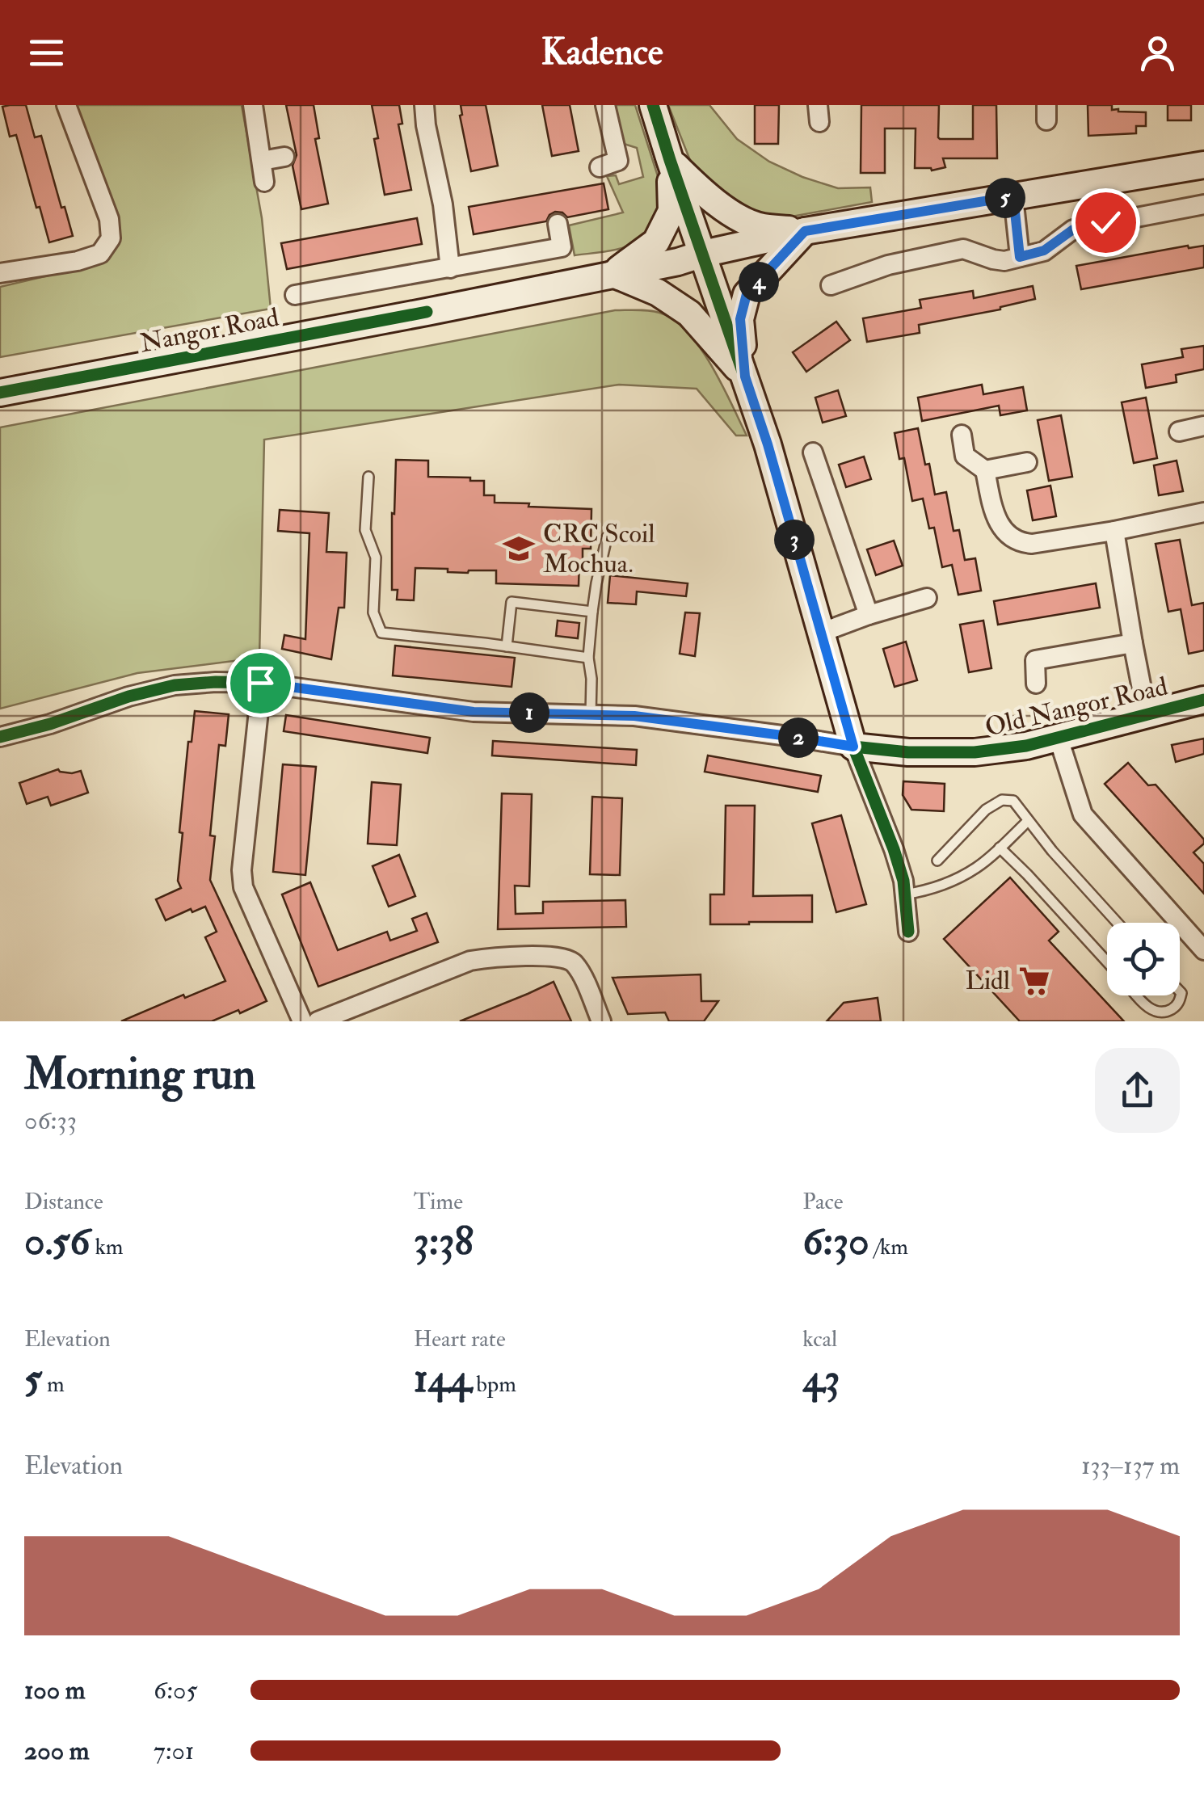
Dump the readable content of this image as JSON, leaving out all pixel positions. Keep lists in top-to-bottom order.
{
  "streets": {
    "main road": ["Nangor Road", "Old Nangor Road"]
  },
  "places": {
    "school or university": ["CRC Scoil Mochua."],
    "supermarket": ["Lidl"]
  },
  "page": {
    "header": "Kadence",
    "pins": [
      "5",
      "4",
      "3",
      "1",
      "2"
    ],
    "heading": ["Morning run", "06:33"],
    "stats": [
      ["Distance", "0.56 km"],
      ["Time", "3:38"],
      ["Pace", "6:30 /km"],
      ["Elevation", "5 m"],
      ["Heart rate", "144 bpm"],
      ["kcal", "43"]
    ],
    "chart": ["Elevation", "133–137 m"],
    "list": [
      {
        "name": "100 m",
        "note": "6:05"
      },
      {
        "name": "200 m",
        "note": "7:01"
      }
    ]
  }
}
